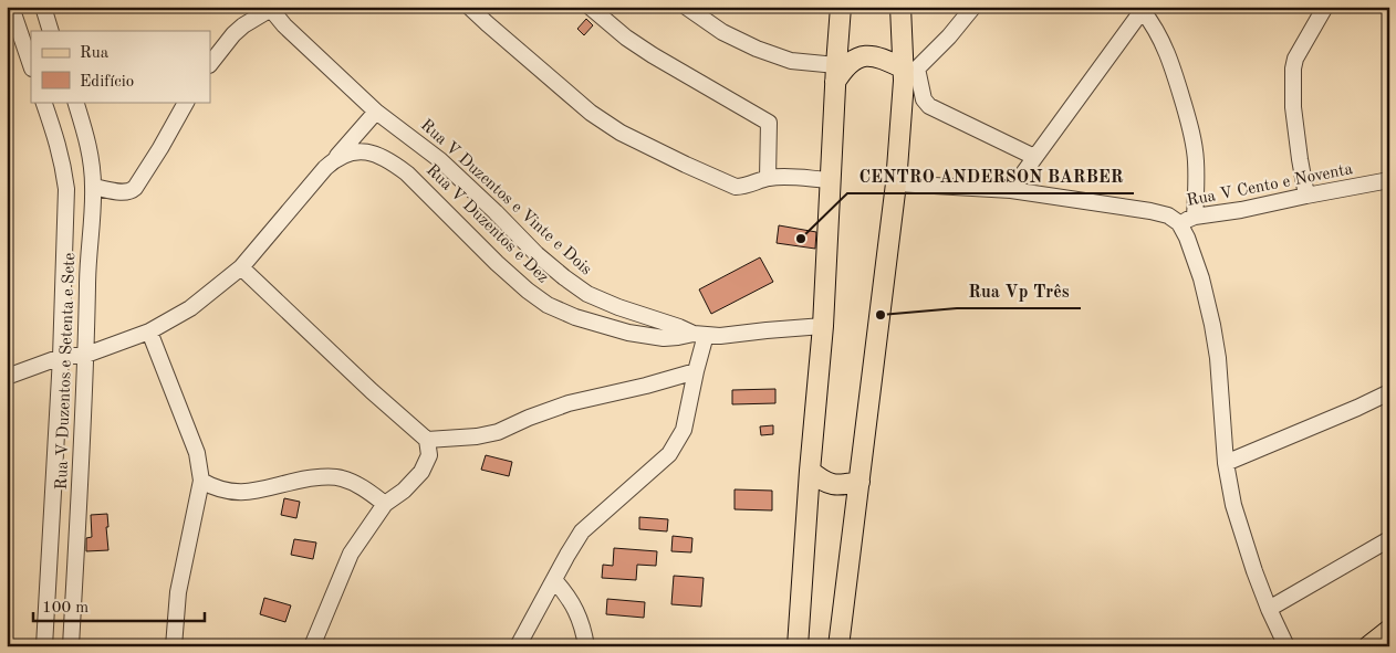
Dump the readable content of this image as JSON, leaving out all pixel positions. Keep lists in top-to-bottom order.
{
  "streets": {
    "street": [
      "Rua V Cento e Noventa",
      "Rua V Duzentos e Vinte e Dois",
      "Rua V Duzentos e Dez",
      "Rua V Duzentos e Setenta e Sete"
    ]
  },
  "crossings": [
    ["Rua V Duzentos e Vinte e Dois", "Rua V Duzentos e Dez"],
    ["Rua V Duzentos e Dez", "Rua V Duzentos e Setenta e Sete"]
  ],
  "places": ["CENTRO ANDERSON BARBER", "Rua Vp Três"],
  "legend": ["Rua", "Edifício"],
  "scale_bar": "100 m"
}
